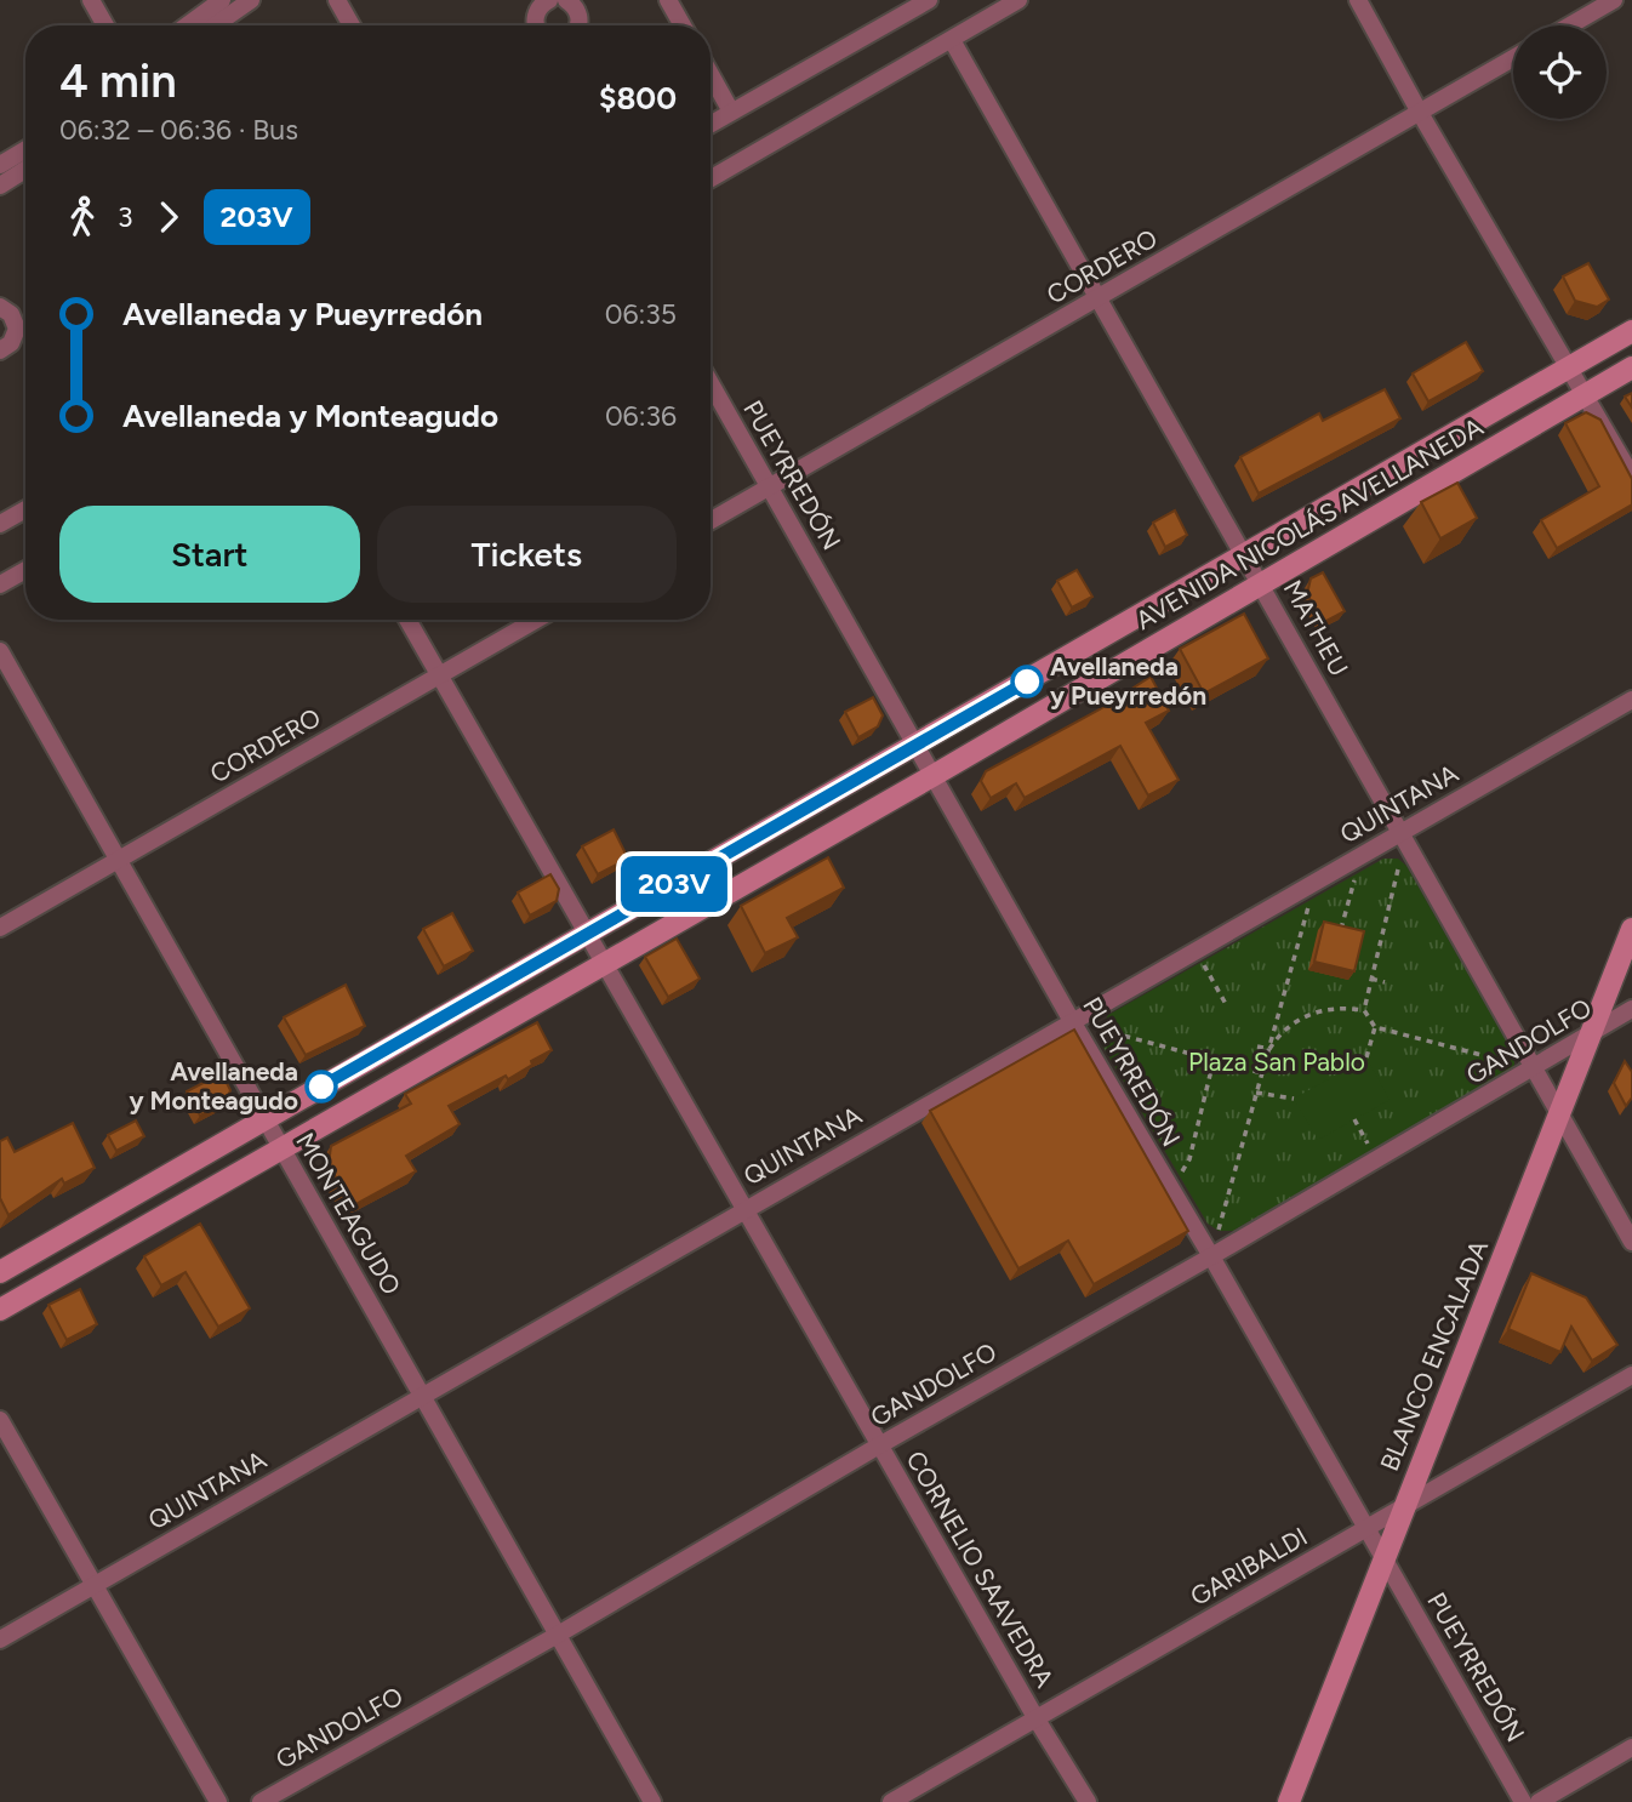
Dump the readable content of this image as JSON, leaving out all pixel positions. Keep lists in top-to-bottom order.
{
  "streets": {
    "main road": ["AVENIDA NICOLÁS AVELLANEDA", "BLANCO ENCALADA"],
    "street": [
      "CORDERO",
      "PUEYRREDÓN",
      "MATHEU",
      "QUINTANA",
      "GANDOLFO",
      "MONTEAGUDO",
      "GARIBALDI",
      "CORNELIO SAAVEDRA"
    ]
  },
  "crossings": [
    ["CORDERO", "PUEYRREDÓN"],
    ["CORDERO", "MATHEU"],
    ["CORDERO", "MONTEAGUDO"],
    ["CORDERO", "CORNELIO SAAVEDRA"],
    ["PUEYRREDÓN", "AVENIDA NICOLÁS AVELLANEDA"],
    ["PUEYRREDÓN", "QUINTANA"],
    ["PUEYRREDÓN", "GANDOLFO"],
    ["PUEYRREDÓN", "BLANCO ENCALADA"],
    ["PUEYRREDÓN", "GARIBALDI"],
    ["AVENIDA NICOLÁS AVELLANEDA", "MATHEU"],
    ["AVENIDA NICOLÁS AVELLANEDA", "MONTEAGUDO"],
    ["AVENIDA NICOLÁS AVELLANEDA", "CORNELIO SAAVEDRA"],
    ["MATHEU", "QUINTANA"],
    ["MATHEU", "GANDOLFO"],
    ["MATHEU", "BLANCO ENCALADA"],
    ["QUINTANA", "MONTEAGUDO"],
    ["QUINTANA", "CORNELIO SAAVEDRA"],
    ["GANDOLFO", "MONTEAGUDO"],
    ["GANDOLFO", "BLANCO ENCALADA"],
    ["GANDOLFO", "CORNELIO SAAVEDRA"],
    ["BLANCO ENCALADA", "GARIBALDI"],
    ["GARIBALDI", "CORNELIO SAAVEDRA"]
  ],
  "parks": ["Plaza San Pablo"],
  "places": ["Avellaneda y Pueyrredón", "Avellaneda y Monteagudo"],
  "lines": ["bus line 203V"],
  "page": {
    "on_map": "203V",
    "heading": ["4 min", "06:32 – 06:36 · Bus", "$800"],
    "legs": ["3", "203V"],
    "list": [
      {
        "name": "Avellaneda y Pueyrredón",
        "value": "06:35"
      },
      {
        "name": "Avellaneda y Monteagudo",
        "value": "06:36"
      }
    ],
    "buttons": ["Start", "Tickets"]
  }
}
